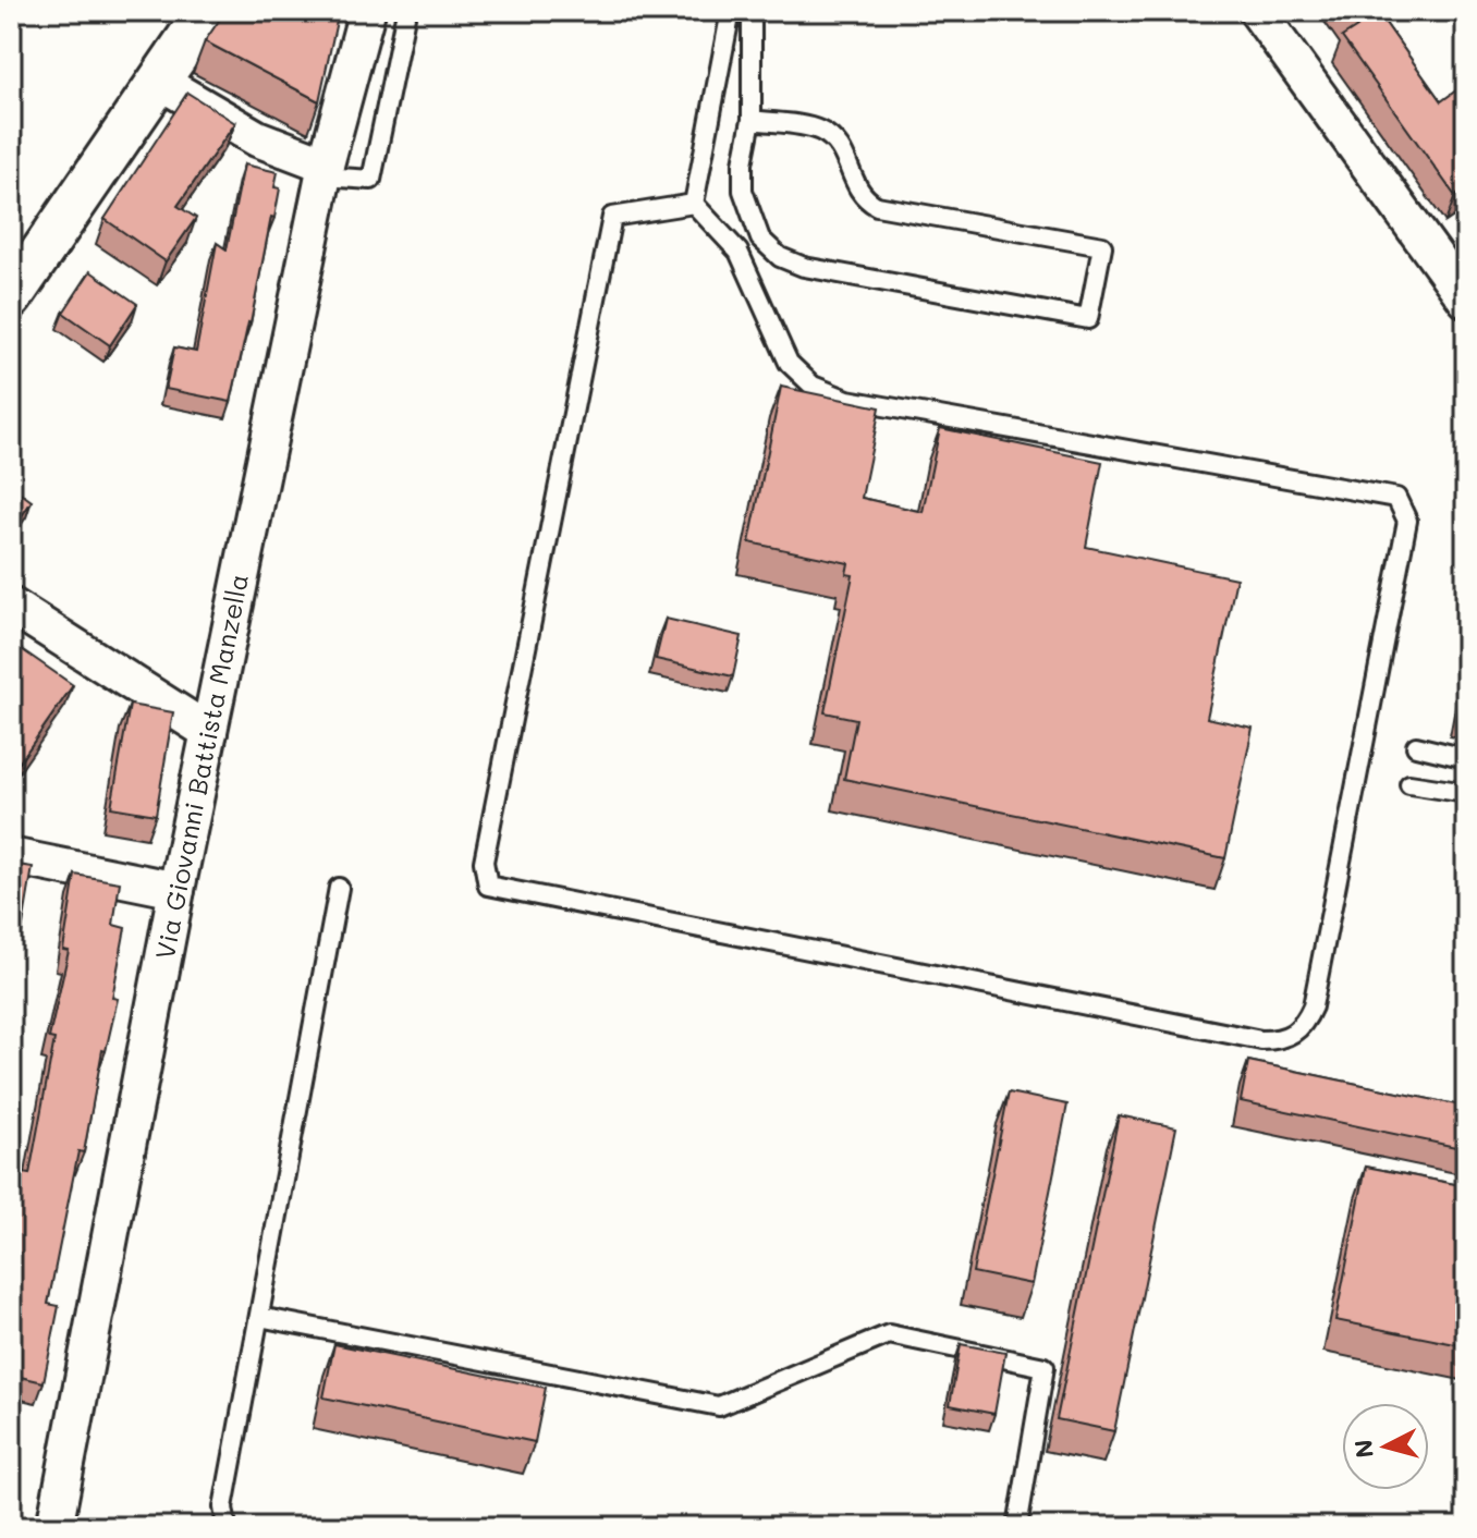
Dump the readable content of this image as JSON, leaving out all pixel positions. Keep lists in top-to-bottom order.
{
  "streets": {
    "street": ["Via Giovanni Battista Manzella"]
  },
  "north": "left"
}
